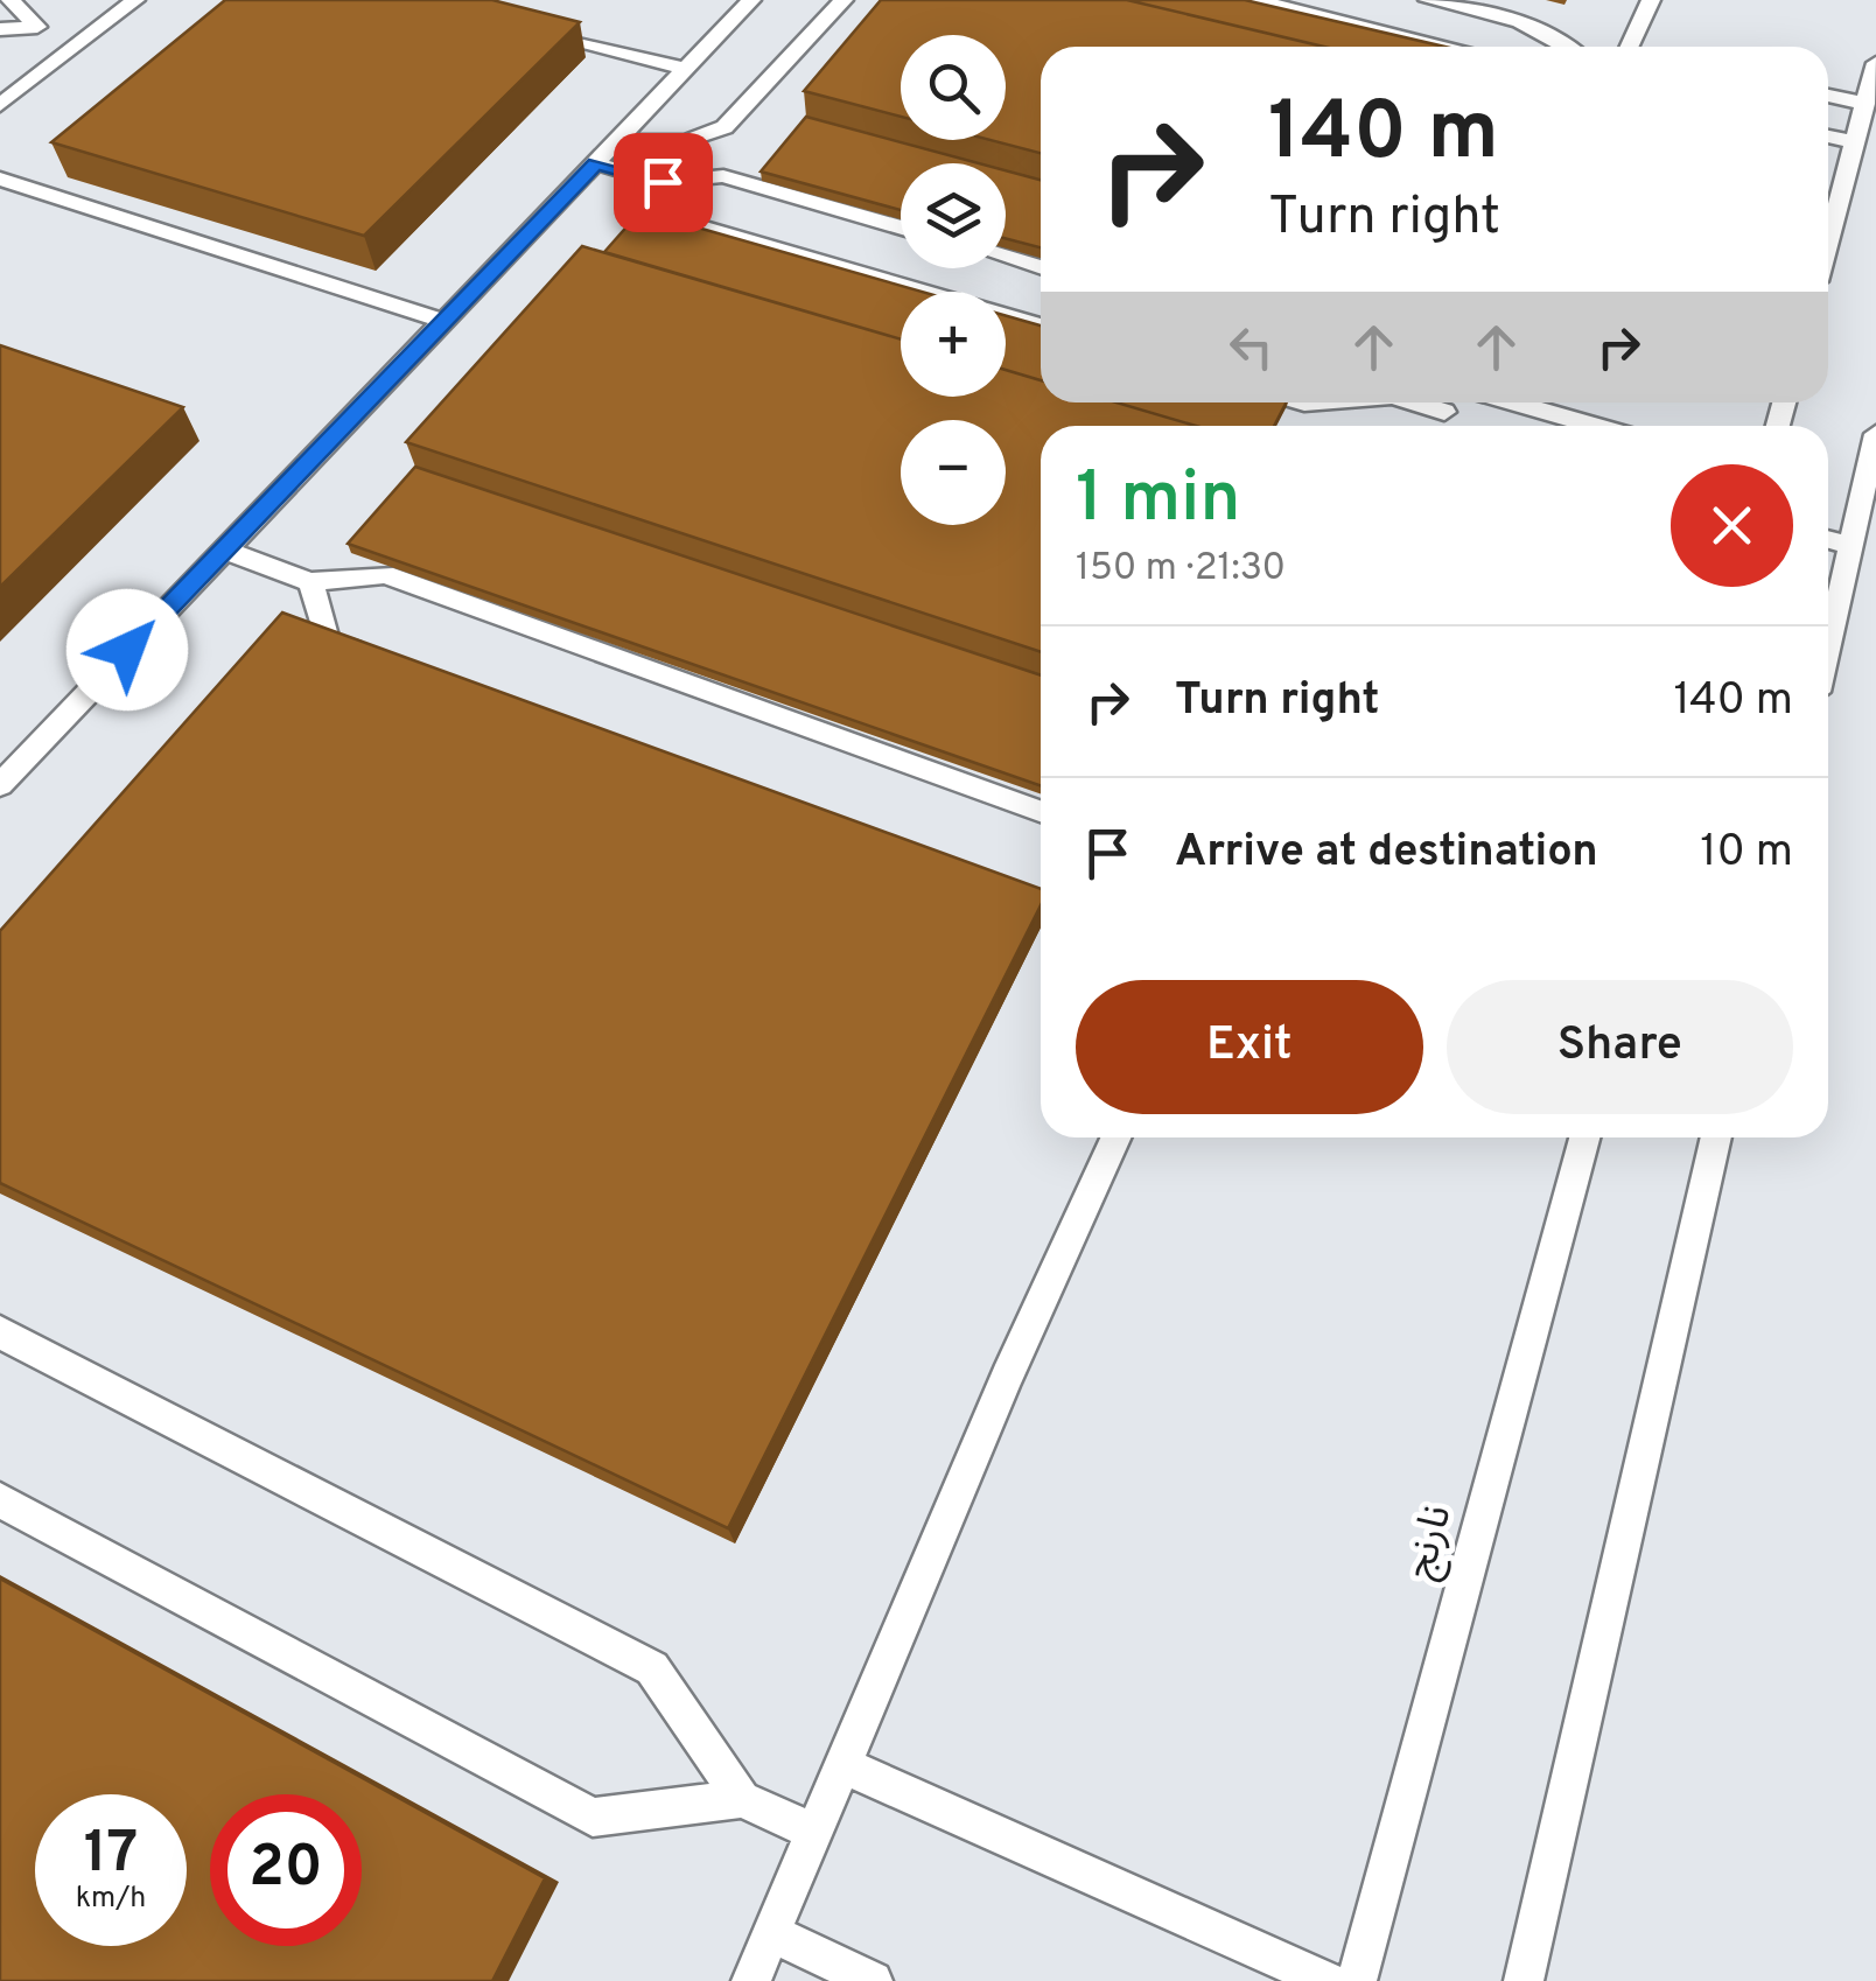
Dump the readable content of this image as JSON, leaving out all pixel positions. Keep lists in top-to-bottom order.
{
  "streets": {
    "lane": ["نارنج"]
  },
  "page": {
    "map_buttons": ["+", "−"],
    "turn": ["140 m", "Turn right"],
    "heading": ["1 min", "150 m · 21:30"],
    "list": [
      {
        "name": "Turn right",
        "value": "140 m"
      },
      {
        "name": "Arrive at destination",
        "value": "10 m"
      }
    ],
    "buttons": ["Exit", "Share"],
    "speed": "17 km/h",
    "limit": "20"
  }
}
